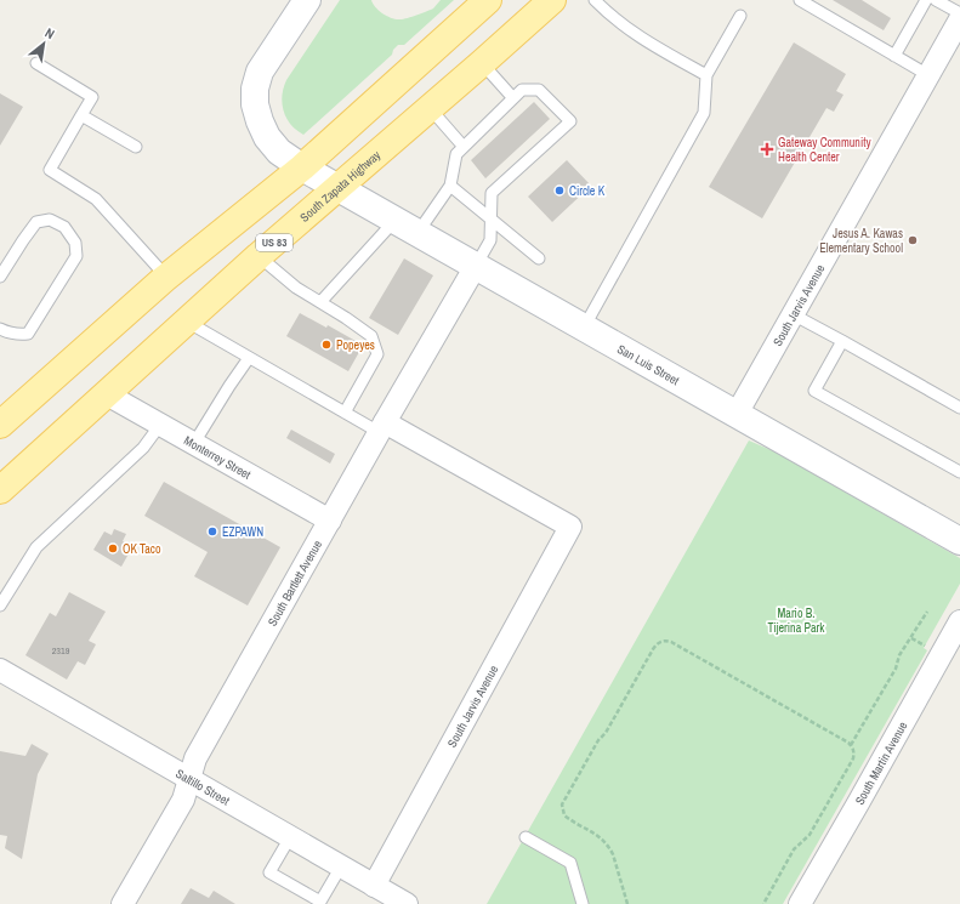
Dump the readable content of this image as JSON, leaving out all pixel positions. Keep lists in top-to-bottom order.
{
  "streets": {
    "main road": ["South Zapata Highway", "US 83", "San Luis Street"],
    "street": [
      "South Jarvis Avenue",
      "Monterrey Street",
      "South Bartlett Avenue",
      "South Martin Avenue",
      "Saltillo Street"
    ]
  },
  "crossings": [
    ["South Zapata Highway", "San Luis Street"],
    ["South Zapata Highway", "Monterrey Street"],
    ["South Jarvis Avenue", "San Luis Street"],
    ["South Jarvis Avenue", "South Bartlett Avenue"],
    ["South Jarvis Avenue", "Saltillo Street"],
    ["San Luis Street", "South Bartlett Avenue"],
    ["Monterrey Street", "South Bartlett Avenue"],
    ["South Bartlett Avenue", "Saltillo Street"]
  ],
  "parks": ["Mario B. Tijerina Park"],
  "places": {
    "health": ["Gateway Community Health Center"],
    "other": [
      "Circle K",
      "Jesus A. Kawas Elementary School",
      "Popeyes",
      "EZPAWN",
      "OK Taco"
    ]
  },
  "house_numbers": ["2319"],
  "north": "top right"
}
